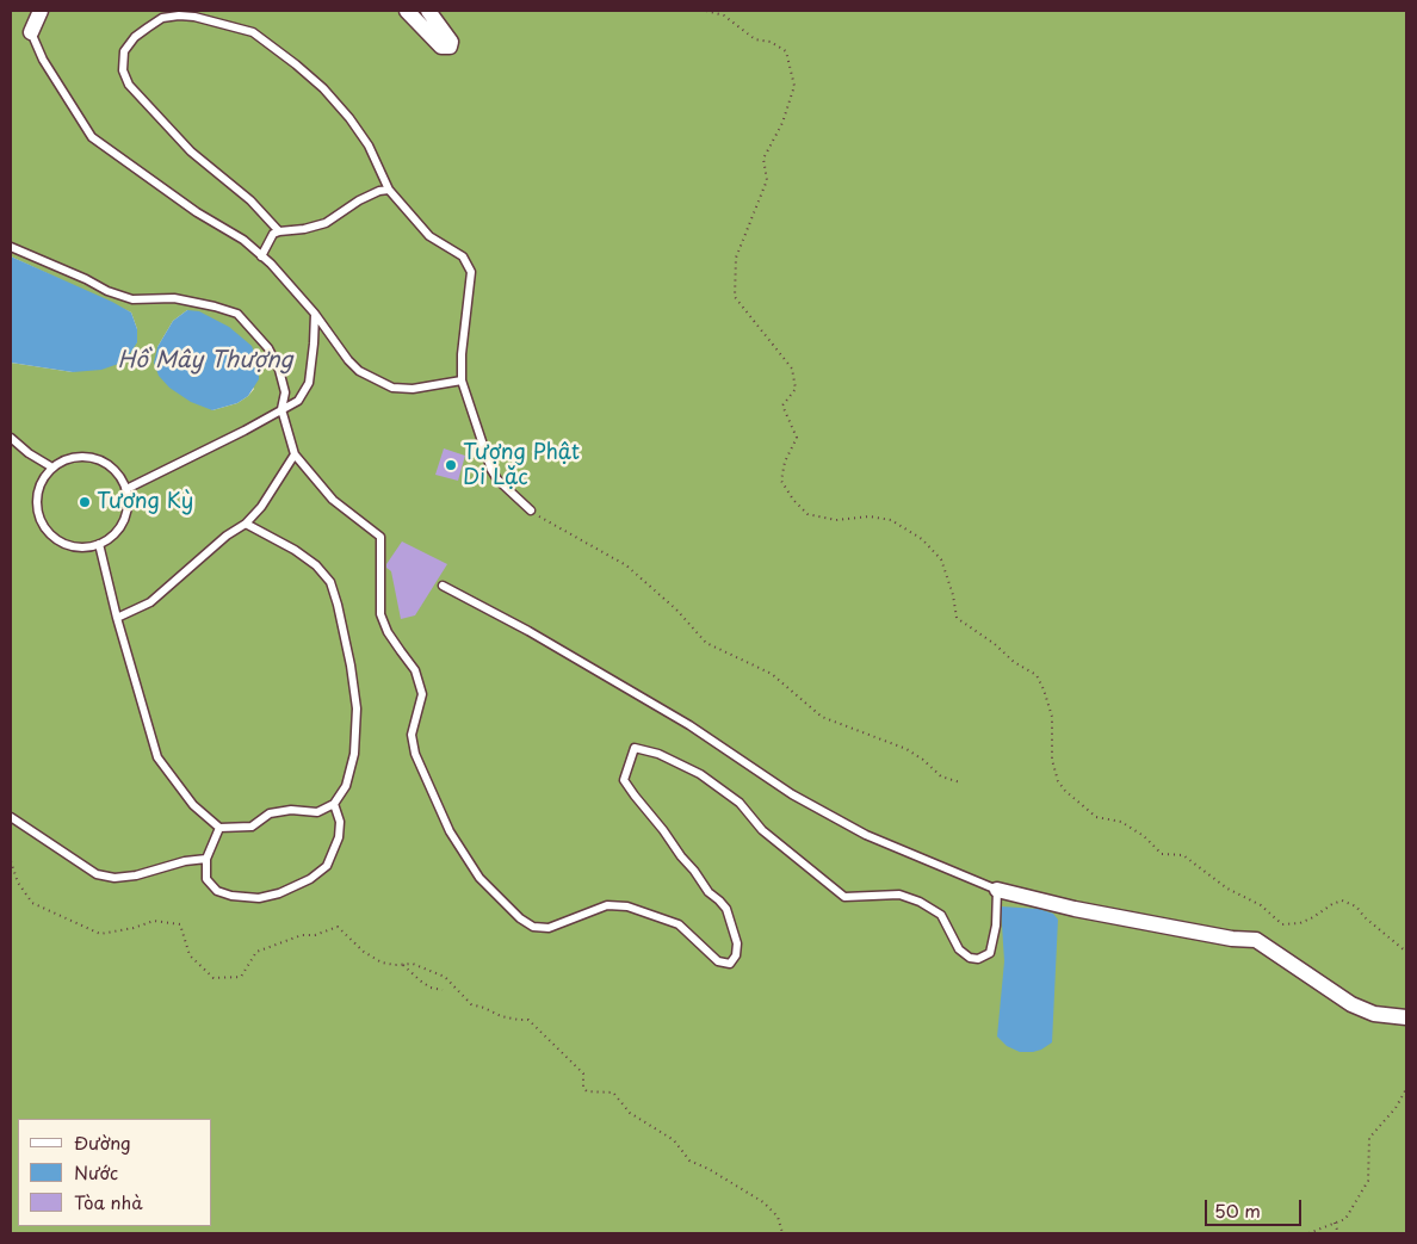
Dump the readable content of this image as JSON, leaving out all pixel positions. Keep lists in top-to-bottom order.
{
  "water": ["Hồ Mây Thượng"],
  "places": ["Tượng Phật Di Lặc", "Tương Kỳ"],
  "legend": ["Đường", "Nước", "Tòa nhà"],
  "scale_bar": "50 m"
}
